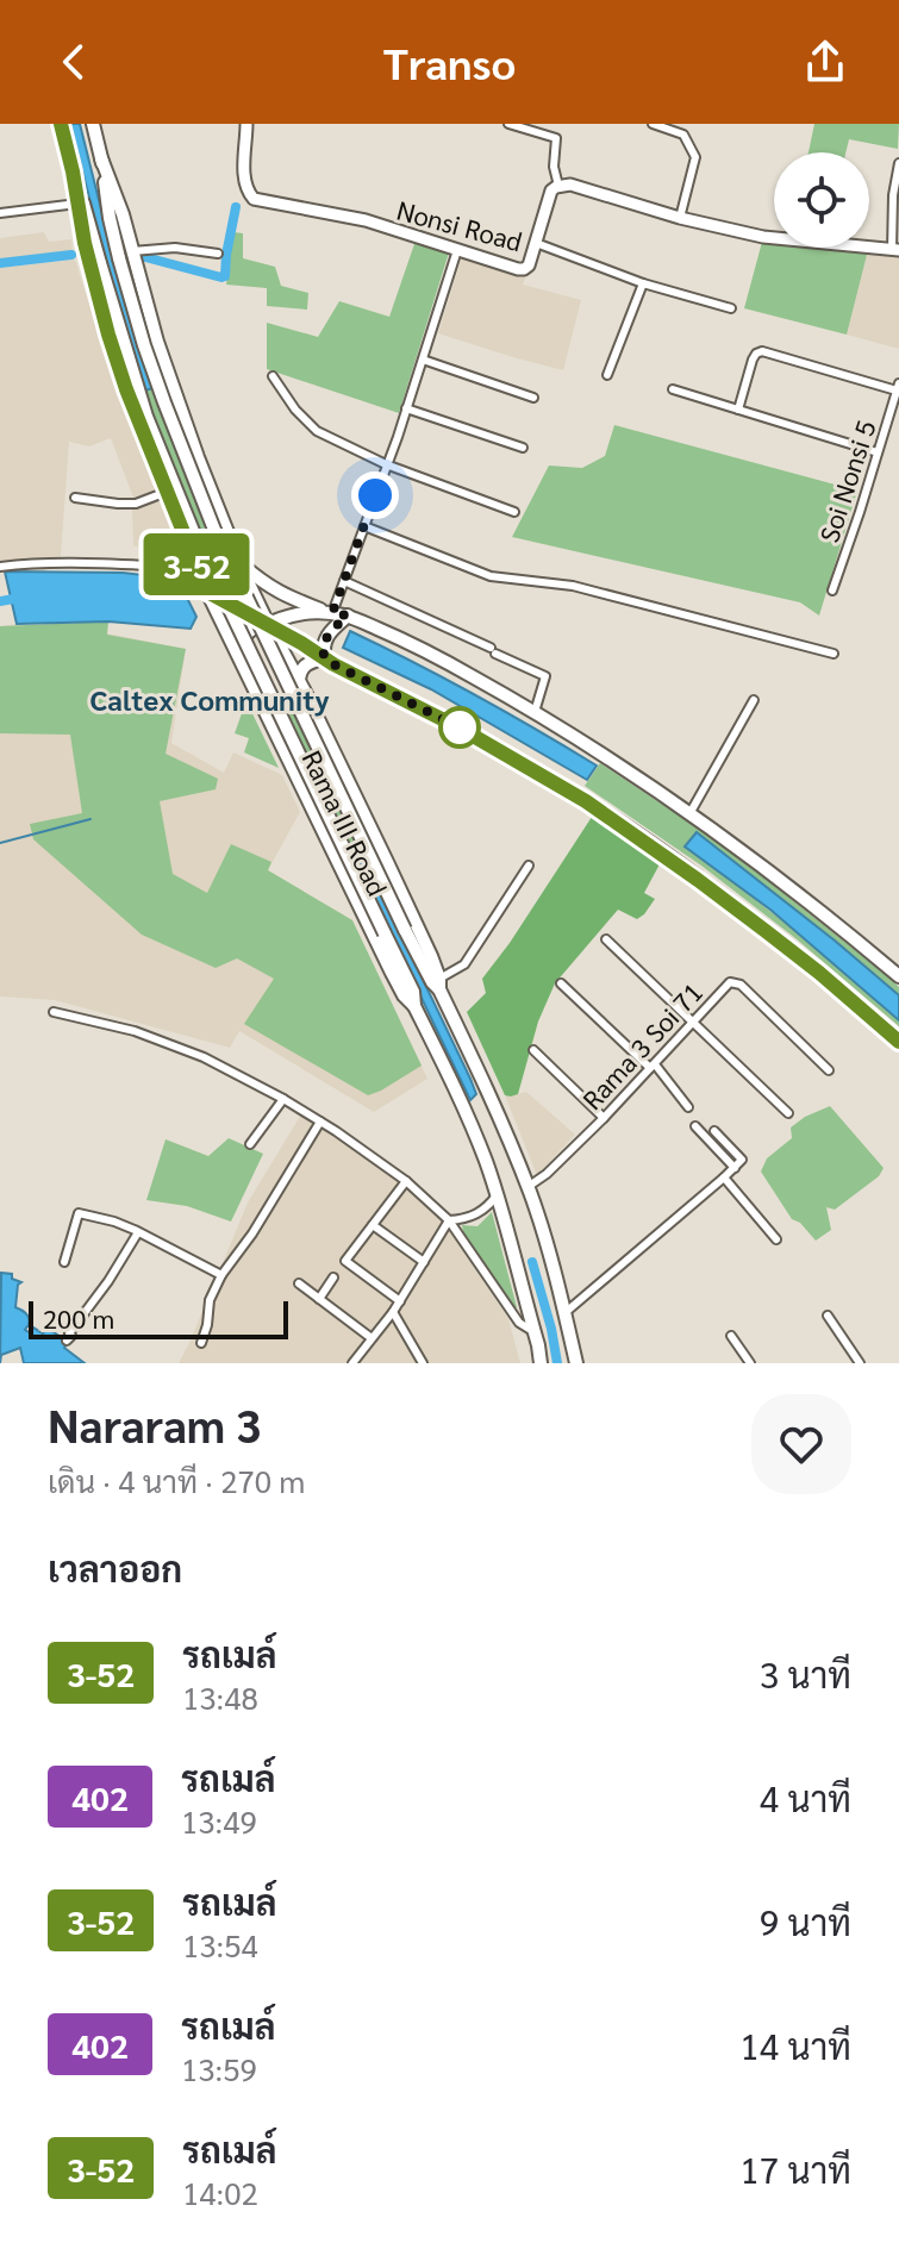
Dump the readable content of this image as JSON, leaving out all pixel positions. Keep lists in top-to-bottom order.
{
  "streets": {
    "main road": ["Rama III Road"],
    "street": ["Nonsi Road", "Soi Nonsi 5", "Rama 3 Soi 71"]
  },
  "crossings": [
    ["Rama III Road", "Rama 3 Soi 71"]
  ],
  "districts": ["Caltex Community"],
  "lines": ["bus line 3-52"],
  "scale_bar": "200 m",
  "page": {
    "header": "Transo",
    "on_map": "3-52",
    "scale": "200 m",
    "heading": [
      ["Nararam 3", "เดิน · 4 นาที · 270 m"],
      "เวลาออก"
    ],
    "list": [
      {
        "mark": "3-52",
        "name": "รถเมล์",
        "note": "13:48",
        "value": "3 นาที"
      },
      {
        "mark": "402",
        "name": "รถเมล์",
        "note": "13:49",
        "value": "4 นาที"
      },
      {
        "mark": "3-52",
        "name": "รถเมล์",
        "note": "13:54",
        "value": "9 นาที"
      },
      {
        "mark": "402",
        "name": "รถเมล์",
        "note": "13:59",
        "value": "14 นาที"
      },
      {
        "mark": "3-52",
        "name": "รถเมล์",
        "note": "14:02",
        "value": "17 นาที"
      }
    ]
  }
}
